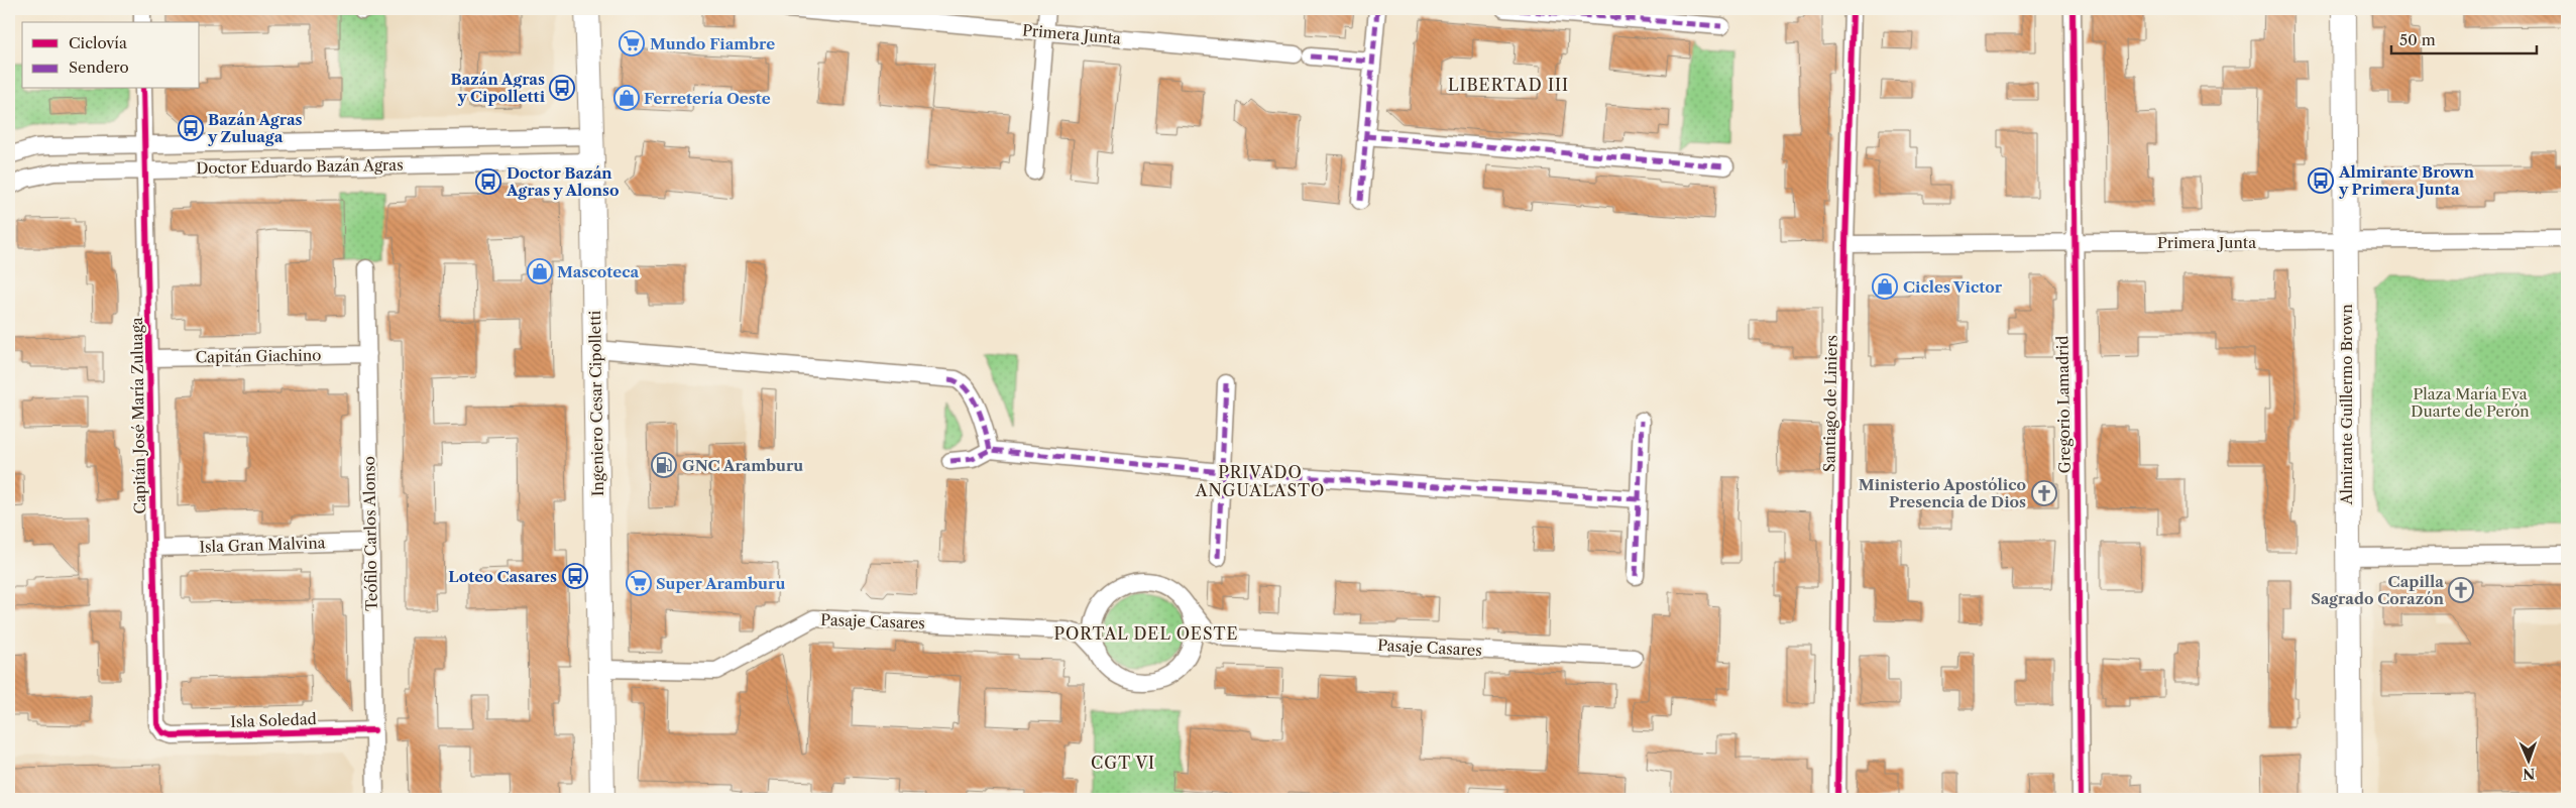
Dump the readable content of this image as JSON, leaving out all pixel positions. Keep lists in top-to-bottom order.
{
  "streets": {
    "main road": ["Ingeniero Cesar Cipolletti", "Almirante Guillermo Brown"],
    "street": [
      "Primera Junta",
      "Doctor Eduardo Bazán Agras",
      "Capitán Giachino",
      "Santiago de Liniers",
      "Gregorio Lamadrid",
      "Capitán José María Zuluaga",
      "Teófilo Carlos Alonso",
      "Isla Gran Malvina",
      "Pasaje Casares",
      "Isla Soledad"
    ]
  },
  "crossings": [
    ["Primera Junta", "Santiago de Liniers"],
    ["Primera Junta", "Gregorio Lamadrid"],
    ["Primera Junta", "Almirante Guillermo Brown"],
    ["Doctor Eduardo Bazán Agras", "Ingeniero Cesar Cipolletti"],
    ["Doctor Eduardo Bazán Agras", "Capitán José María Zuluaga"],
    ["Capitán Giachino", "Capitán José María Zuluaga"],
    ["Capitán Giachino", "Teófilo Carlos Alonso"],
    ["Ingeniero Cesar Cipolletti", "Pasaje Casares"],
    ["Capitán José María Zuluaga", "Isla Gran Malvina"],
    ["Capitán José María Zuluaga", "Isla Soledad"],
    ["Teófilo Carlos Alonso", "Isla Gran Malvina"],
    ["Teófilo Carlos Alonso", "Isla Soledad"]
  ],
  "districts": [
    "LIBERTAD III",
    "PRIVADO ANGUALASTO",
    "PORTAL DEL OESTE",
    "CGT VI"
  ],
  "parks": ["Plaza María Eva Duarte de Perón"],
  "places": {
    "supermarket": ["Mundo Fiambre", "Super Aramburu"],
    "bus stop": [
      "Bazán Agras y Cipolletti",
      "Bazán Agras y Zuluaga",
      "Almirante Brown y Primera Junta",
      "Doctor Bazán Agras y Alonso",
      "Loteo Casares"
    ],
    "shop": ["Ferretería Oeste", "Mascoteca", "Cicles Victor"],
    "fuel station": ["GNC Aramburu"],
    "church": ["Ministerio Apostólico Presencia de Dios", "Capilla Sagrado Corazón"]
  },
  "legend": ["Ciclovía", "Sendero"],
  "scale_bar": "50 m",
  "north": "bottom"
}
